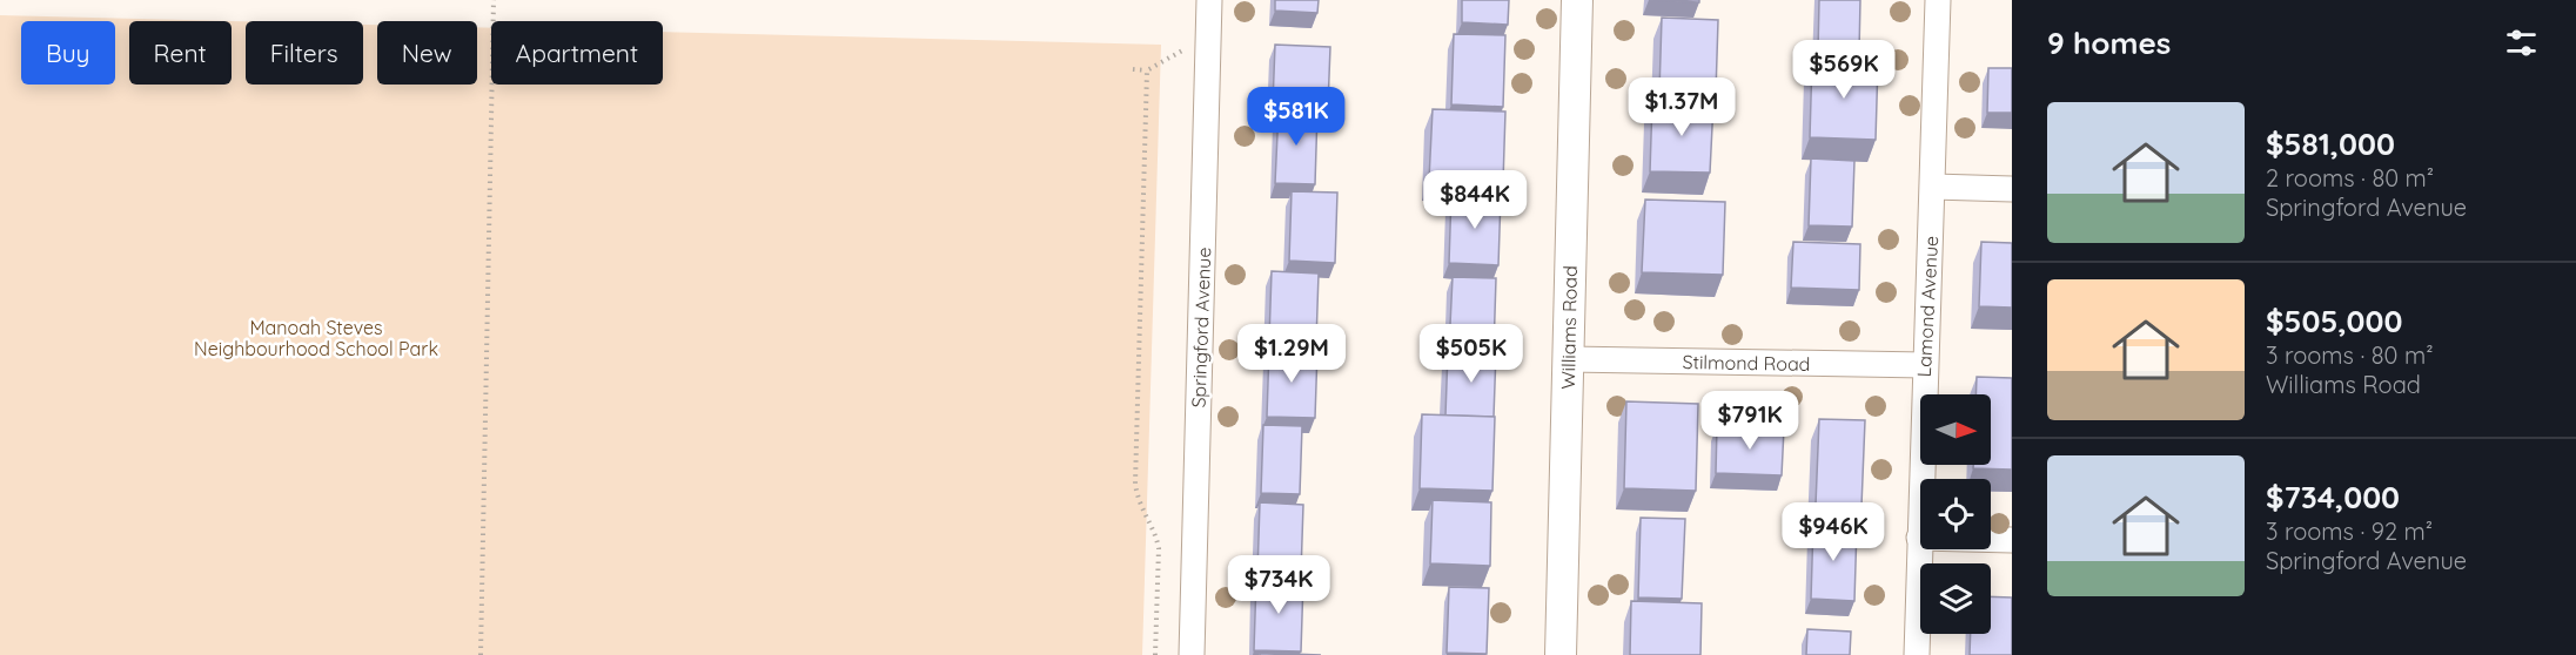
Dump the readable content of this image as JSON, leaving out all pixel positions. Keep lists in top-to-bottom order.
{
  "streets": {
    "street": [
      "Lamond Avenue",
      "Springford Avenue",
      "Williams Road",
      "Stilmond Road"
    ]
  },
  "crossings": [
    ["Lamond Avenue", "Stilmond Road"],
    ["Williams Road", "Stilmond Road"]
  ],
  "parks": ["Manoah Steves Neighbourhood School Park"],
  "north": "right",
  "page": {
    "heading": "9 homes",
    "chip": [
      "Buy",
      "Rent",
      "Filters",
      "New",
      "Apartment"
    ],
    "price": [
      "$569K",
      "$1.37M",
      "$581K",
      "$844K",
      "$1.29M",
      "$505K",
      "$791K",
      "$946K",
      "$734K"
    ],
    "list": [
      {
        "name": "$581,000",
        "note": "2 rooms · 80 m² · Springford Avenue"
      },
      {
        "name": "$505,000",
        "note": "3 rooms · 80 m² · Williams Road"
      },
      {
        "name": "$734,000",
        "note": "3 rooms · 92 m² · Springford Avenue"
      }
    ]
  }
}
